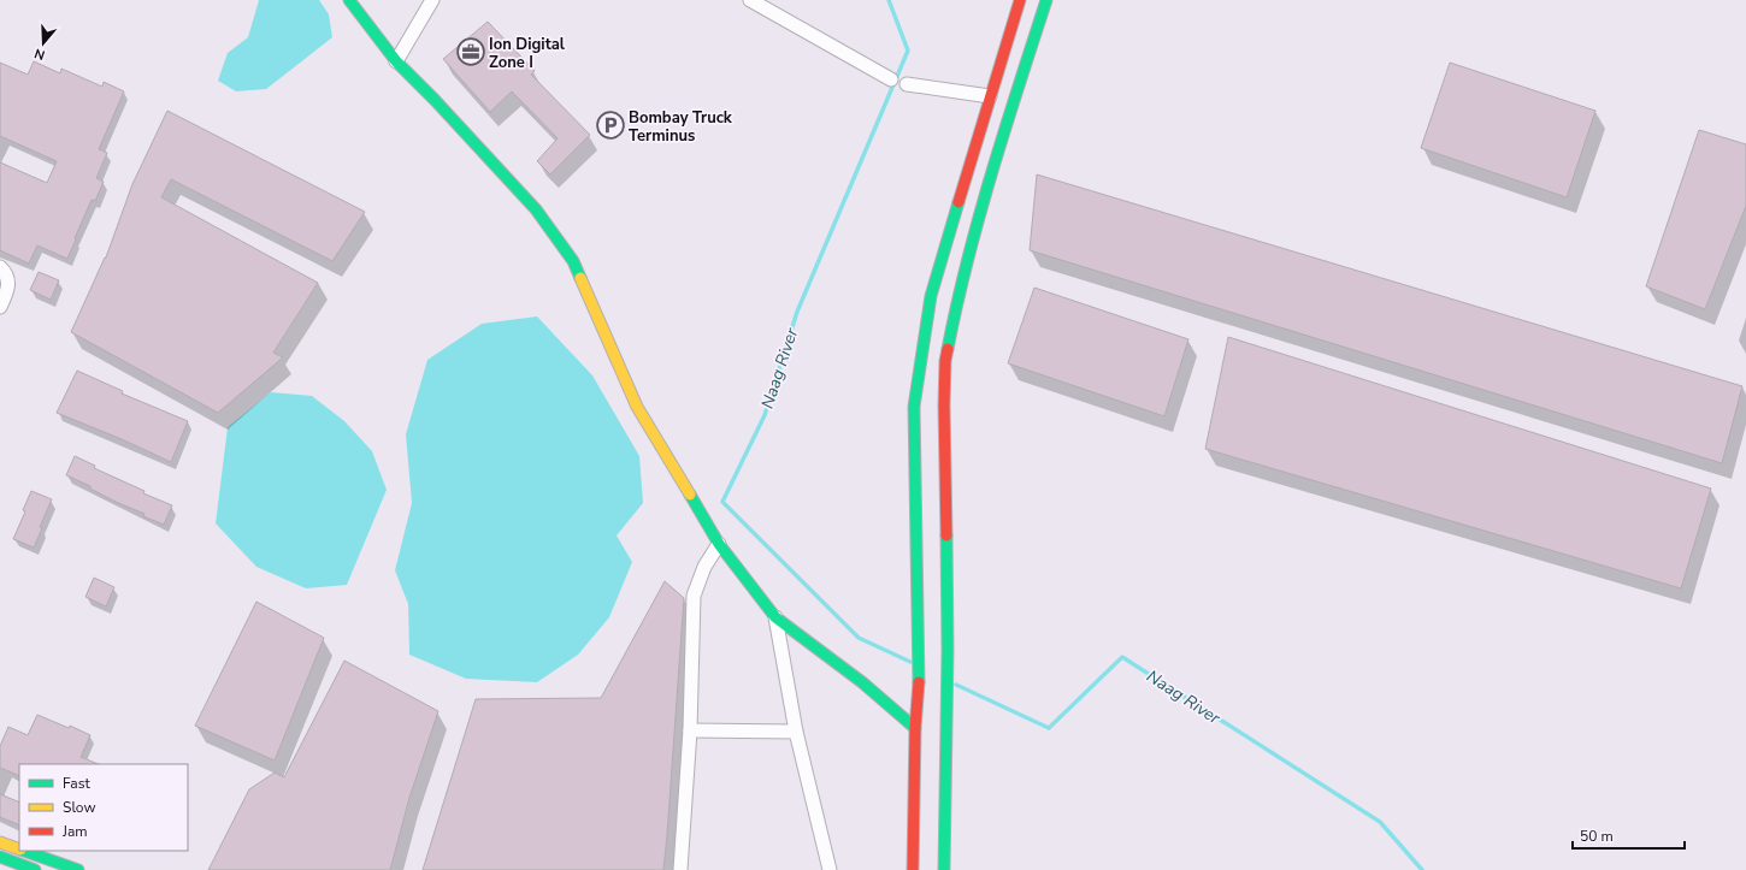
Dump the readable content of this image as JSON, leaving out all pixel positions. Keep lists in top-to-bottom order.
{
  "water": ["Naag River"],
  "places": {
    "office": ["Ion Digital Zone I"],
    "parking": ["Bombay Truck Terminus"]
  },
  "legend": ["Fast", "Slow", "Jam"],
  "scale_bar": "50 m",
  "north": "bottom"
}
